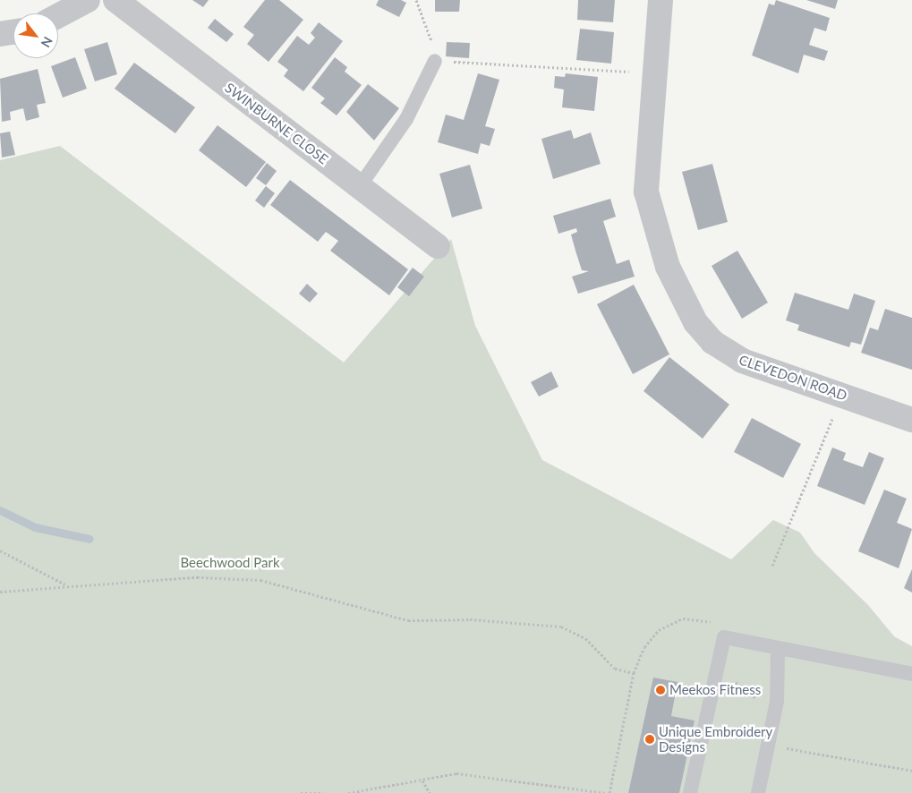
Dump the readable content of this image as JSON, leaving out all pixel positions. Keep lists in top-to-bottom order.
{
  "streets": {
    "street": ["SWINBURNE CLOSE", "CLEVEDON ROAD"]
  },
  "parks": ["Beechwood Park"],
  "places": ["Meekos Fitness", "Unique Embroidery Designs"],
  "north": "bottom right"
}
